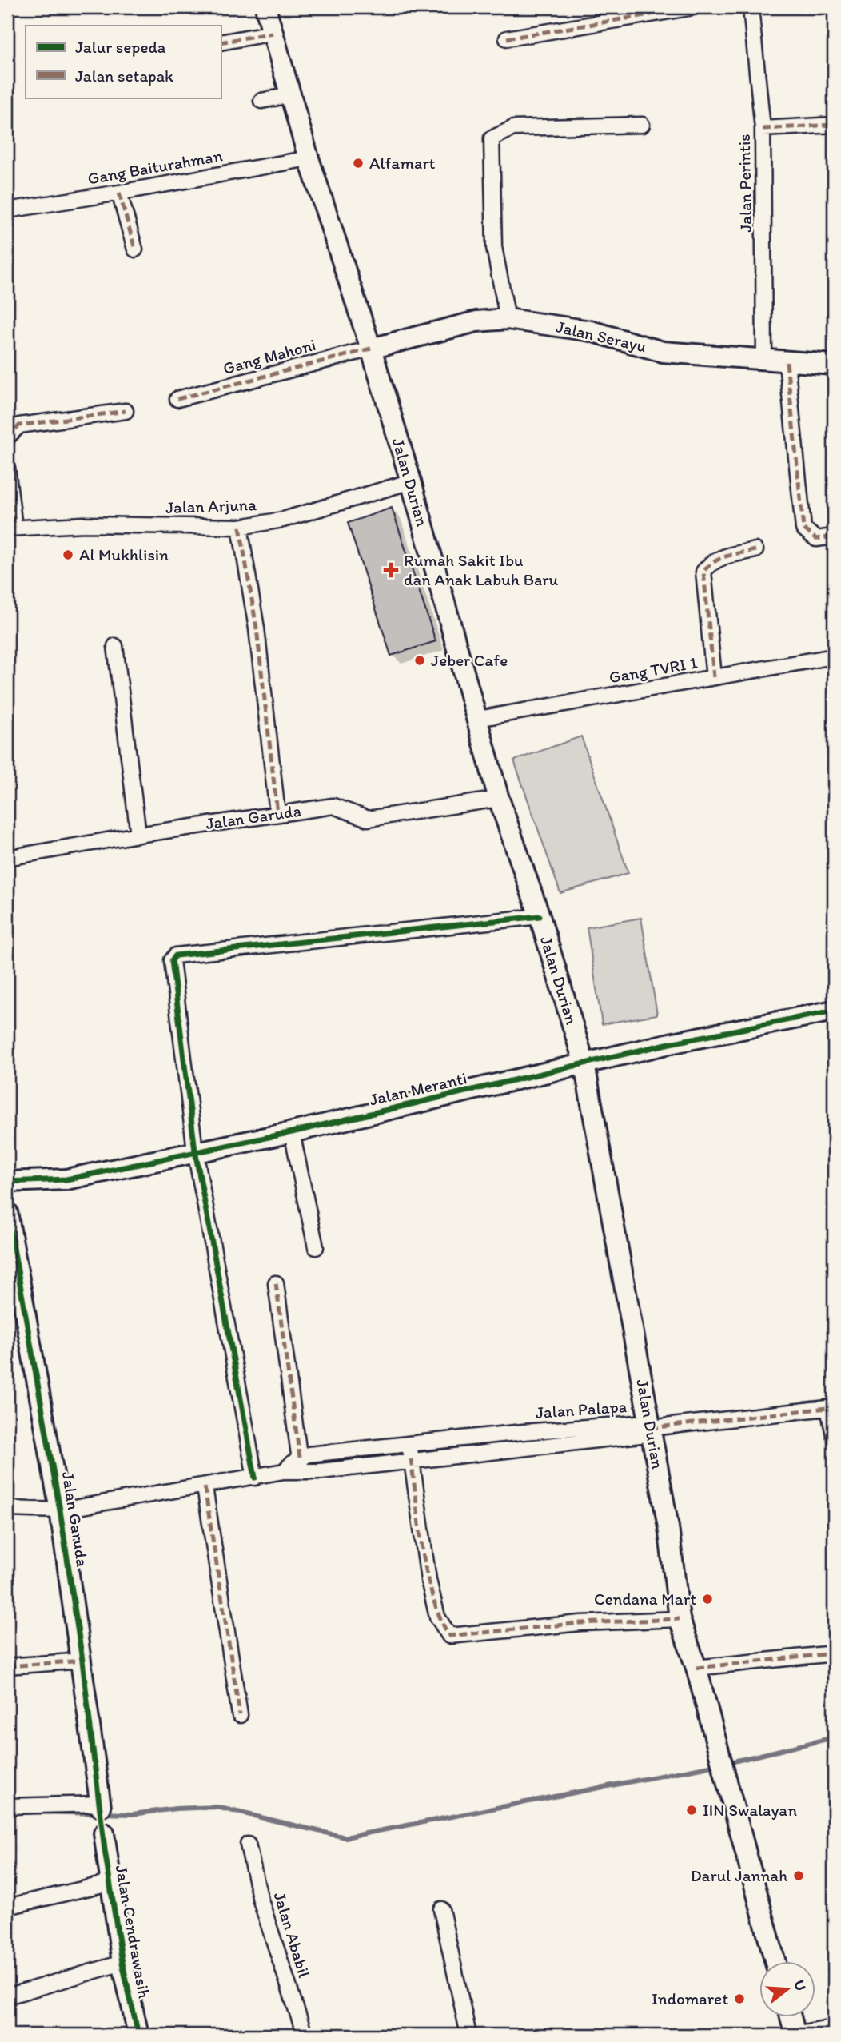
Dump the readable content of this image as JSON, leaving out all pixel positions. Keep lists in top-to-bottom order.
{
  "streets": {
    "street": [
      "Gang Baiturahman",
      "Jalan Perintis",
      "Jalan Serayu",
      "Gang Mahoni",
      "Jalan Durian",
      "Jalan Arjuna",
      "Gang TVRI 1",
      "Jalan Garuda",
      "Jalan Meranti",
      "Jalan Palapa",
      "Jalan Cendrawasih",
      "Jalan Ababil"
    ]
  },
  "crossings": [
    ["Gang Baiturahman", "Jalan Durian"],
    ["Jalan Perintis", "Jalan Serayu"],
    ["Jalan Serayu", "Gang Mahoni"],
    ["Jalan Serayu", "Jalan Durian"],
    ["Gang Mahoni", "Jalan Durian"],
    ["Jalan Durian", "Jalan Arjuna"],
    ["Jalan Durian", "Gang TVRI 1"],
    ["Jalan Durian", "Jalan Garuda"],
    ["Jalan Durian", "Jalan Meranti"],
    ["Jalan Durian", "Jalan Palapa"],
    ["Jalan Garuda", "Jalan Palapa"],
    ["Jalan Garuda", "Jalan Cendrawasih"]
  ],
  "places": {
    "other": [
      "Alfamart",
      "Al Mukhlisin",
      "Jeber Cafe",
      "Cendana Mart",
      "IIN Swalayan",
      "Darul Jannah",
      "Indomaret"
    ],
    "health": ["Rumah Sakit Ibu dan Anak Labuh Baru"]
  },
  "legend": ["Jalur sepeda", "Jalan setapak"],
  "north": "right"
}
